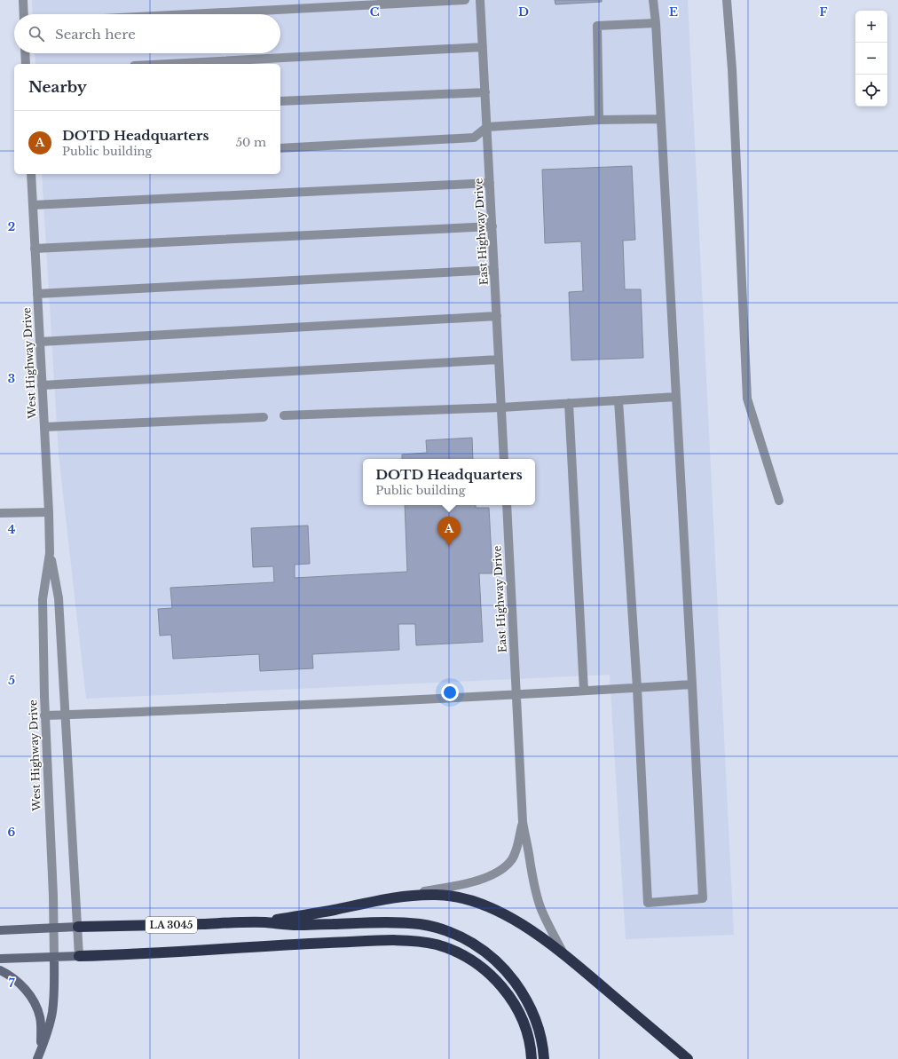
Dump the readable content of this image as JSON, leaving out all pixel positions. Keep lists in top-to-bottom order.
{
  "streets": {
    "highway": ["LA 3045"],
    "street": ["East Highway Drive", "West Highway Drive"]
  },
  "crossings": [
    ["West Highway Drive", "LA 3045"]
  ],
  "page": {
    "map_buttons": ["+", "−"],
    "search": "Search here",
    "heading": "Nearby",
    "list": [
      {
        "mark": "A",
        "name": "DOTD Headquarters",
        "note": "Public building",
        "value": "50 m"
      }
    ],
    "popup": ["DOTD Headquarters", "Public building"],
    "pins": "A"
  },
  "grid": {
    "columns": [
      "C",
      "D",
      "E",
      "F"
    ],
    "rows": [
      "2",
      "3",
      "4",
      "5",
      "6",
      "7"
    ]
  }
}
